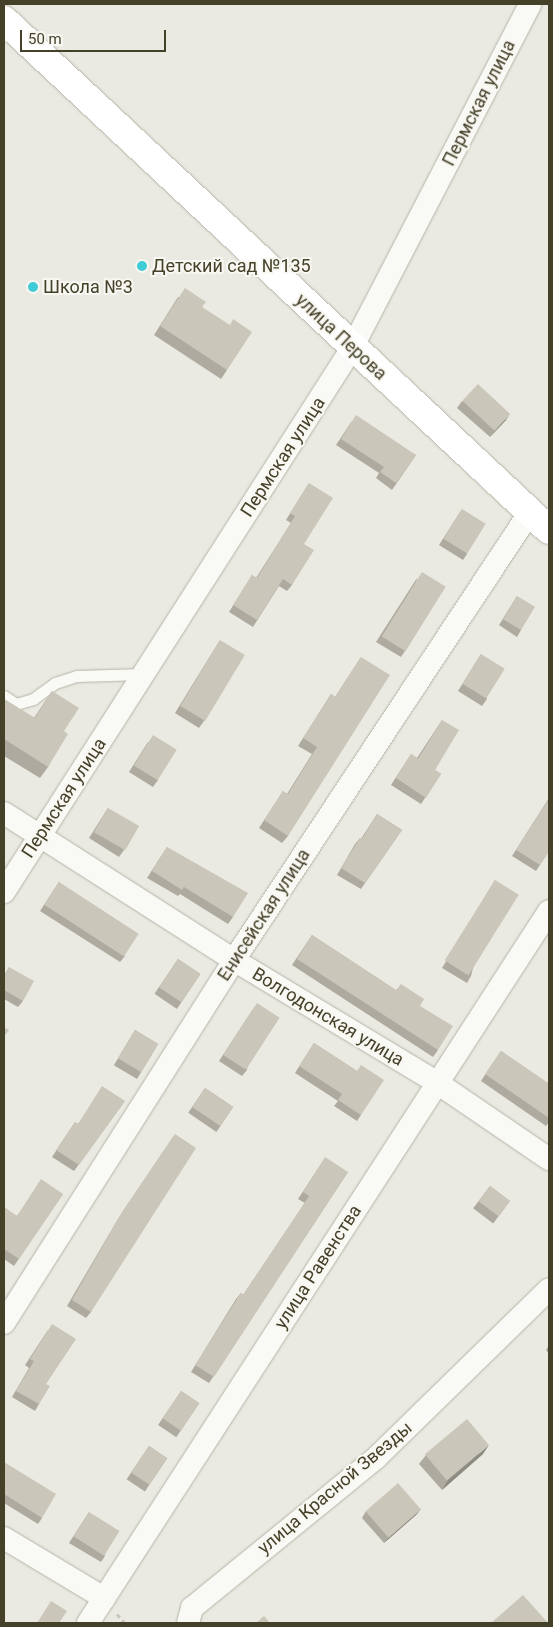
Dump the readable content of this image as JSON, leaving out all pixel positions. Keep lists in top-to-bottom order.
{
  "streets": {
    "main road": ["улица Перова"],
    "street": [
      "Пермская улица",
      "Енисейская улица",
      "Волгодонская улица",
      "улица Равенства",
      "улица Красной Звезды"
    ]
  },
  "crossings": [
    ["Пермская улица", "улица Перова"],
    ["Пермская улица", "Волгодонская улица"],
    ["улица Перова", "Енисейская улица"],
    ["Енисейская улица", "Волгодонская улица"],
    ["Волгодонская улица", "улица Равенства"]
  ],
  "places": ["Детский сад №135", "Школа №3"],
  "scale_bar": "50 m"
}
